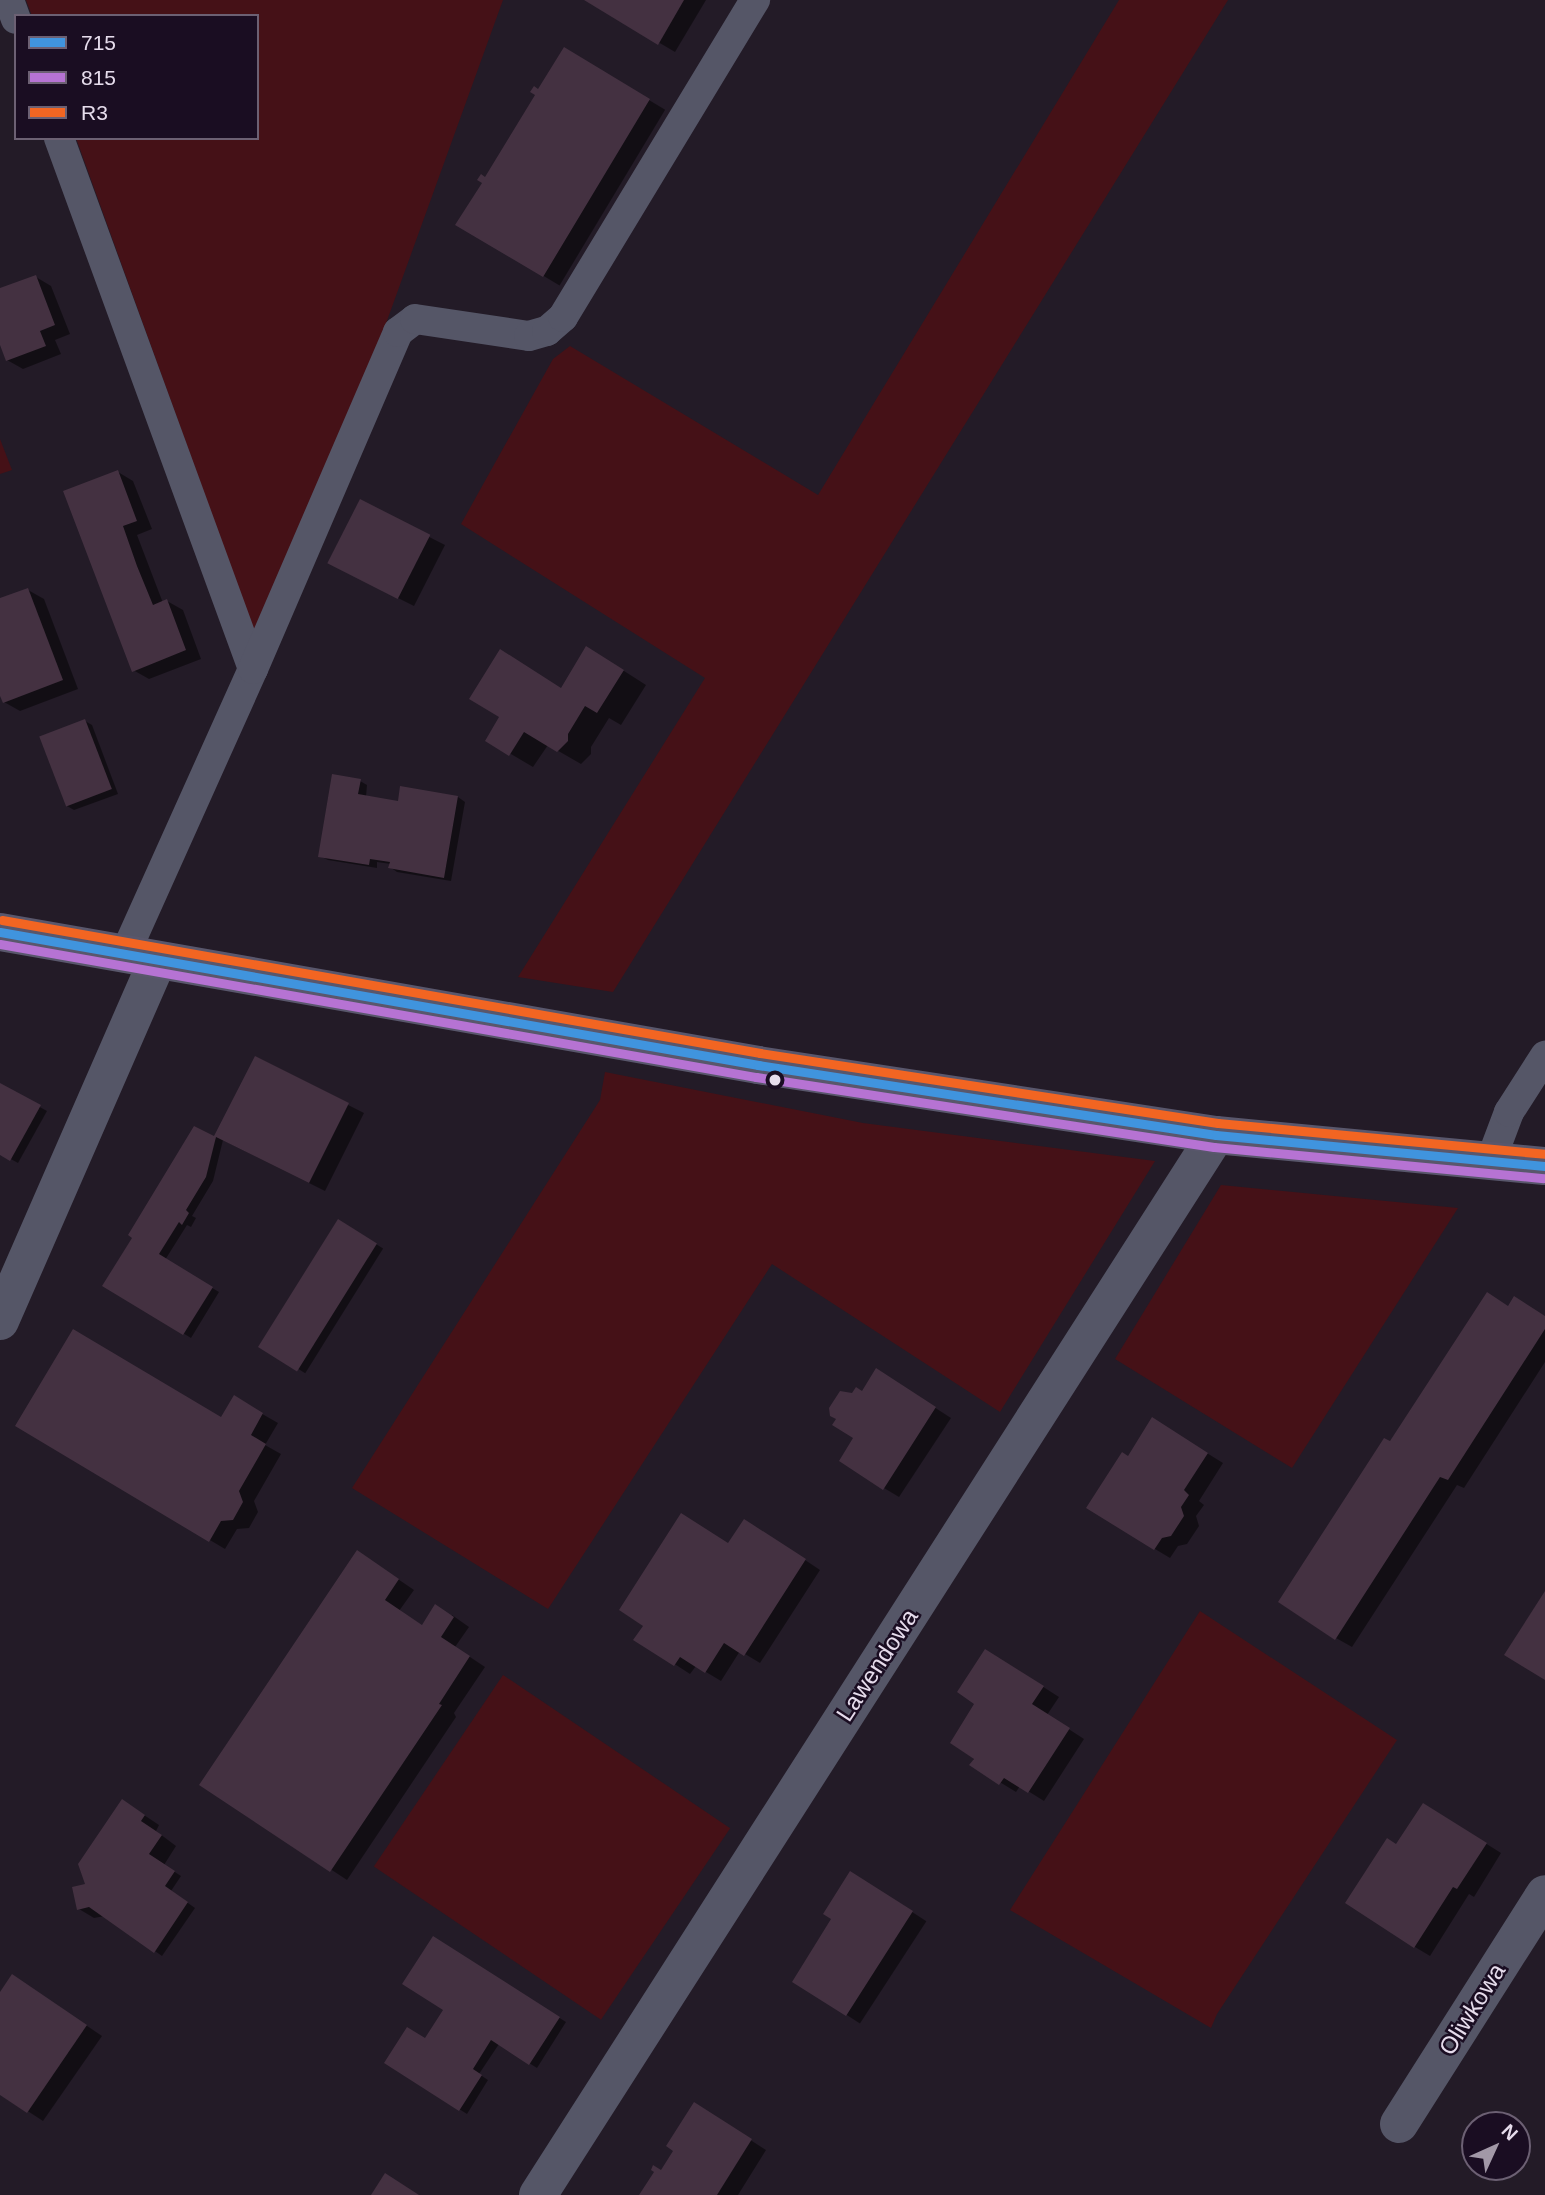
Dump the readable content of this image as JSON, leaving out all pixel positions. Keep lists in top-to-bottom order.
{
  "streets": {
    "street": ["Lawendowa", "Oliwkowa"]
  },
  "lines": ["transit line R3", "transit line 715", "transit line 815"],
  "legend": ["715", "815", "R3"],
  "north": "top right"
}
